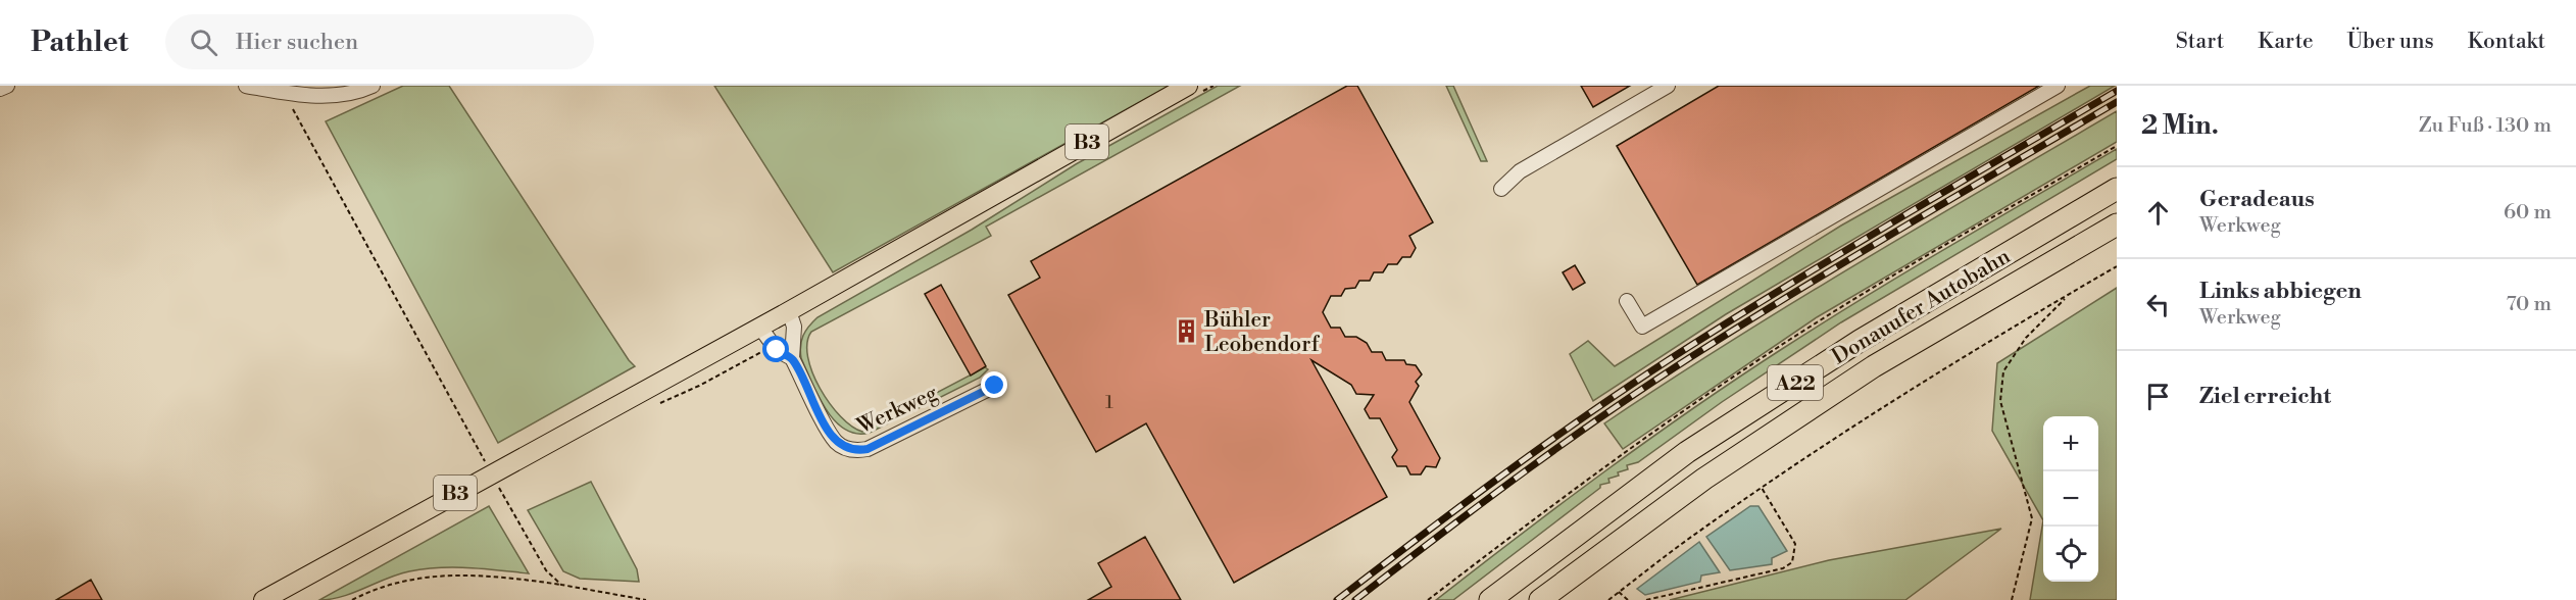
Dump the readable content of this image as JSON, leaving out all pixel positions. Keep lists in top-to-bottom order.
{
  "streets": {
    "highway": ["Donauufer Autobahn", "A22"],
    "main road": ["B3"],
    "street": ["Werkweg"]
  },
  "places": {
    "building": ["Bühler Leobendorf"]
  },
  "house_numbers": ["1"],
  "page": {
    "header": "Pathlet",
    "search": "Hier suchen",
    "nav": [
      "Start",
      "Karte",
      "Über uns",
      "Kontakt"
    ],
    "heading": ["2 Min.", "Zu Fuß · 130 m"],
    "list": [
      ["Geradeaus", "Werkweg", "60 m"],
      ["Links abbiegen", "Werkweg", "70 m"],
      "Ziel erreicht"
    ],
    "map_buttons": ["+", "−"]
  }
}
